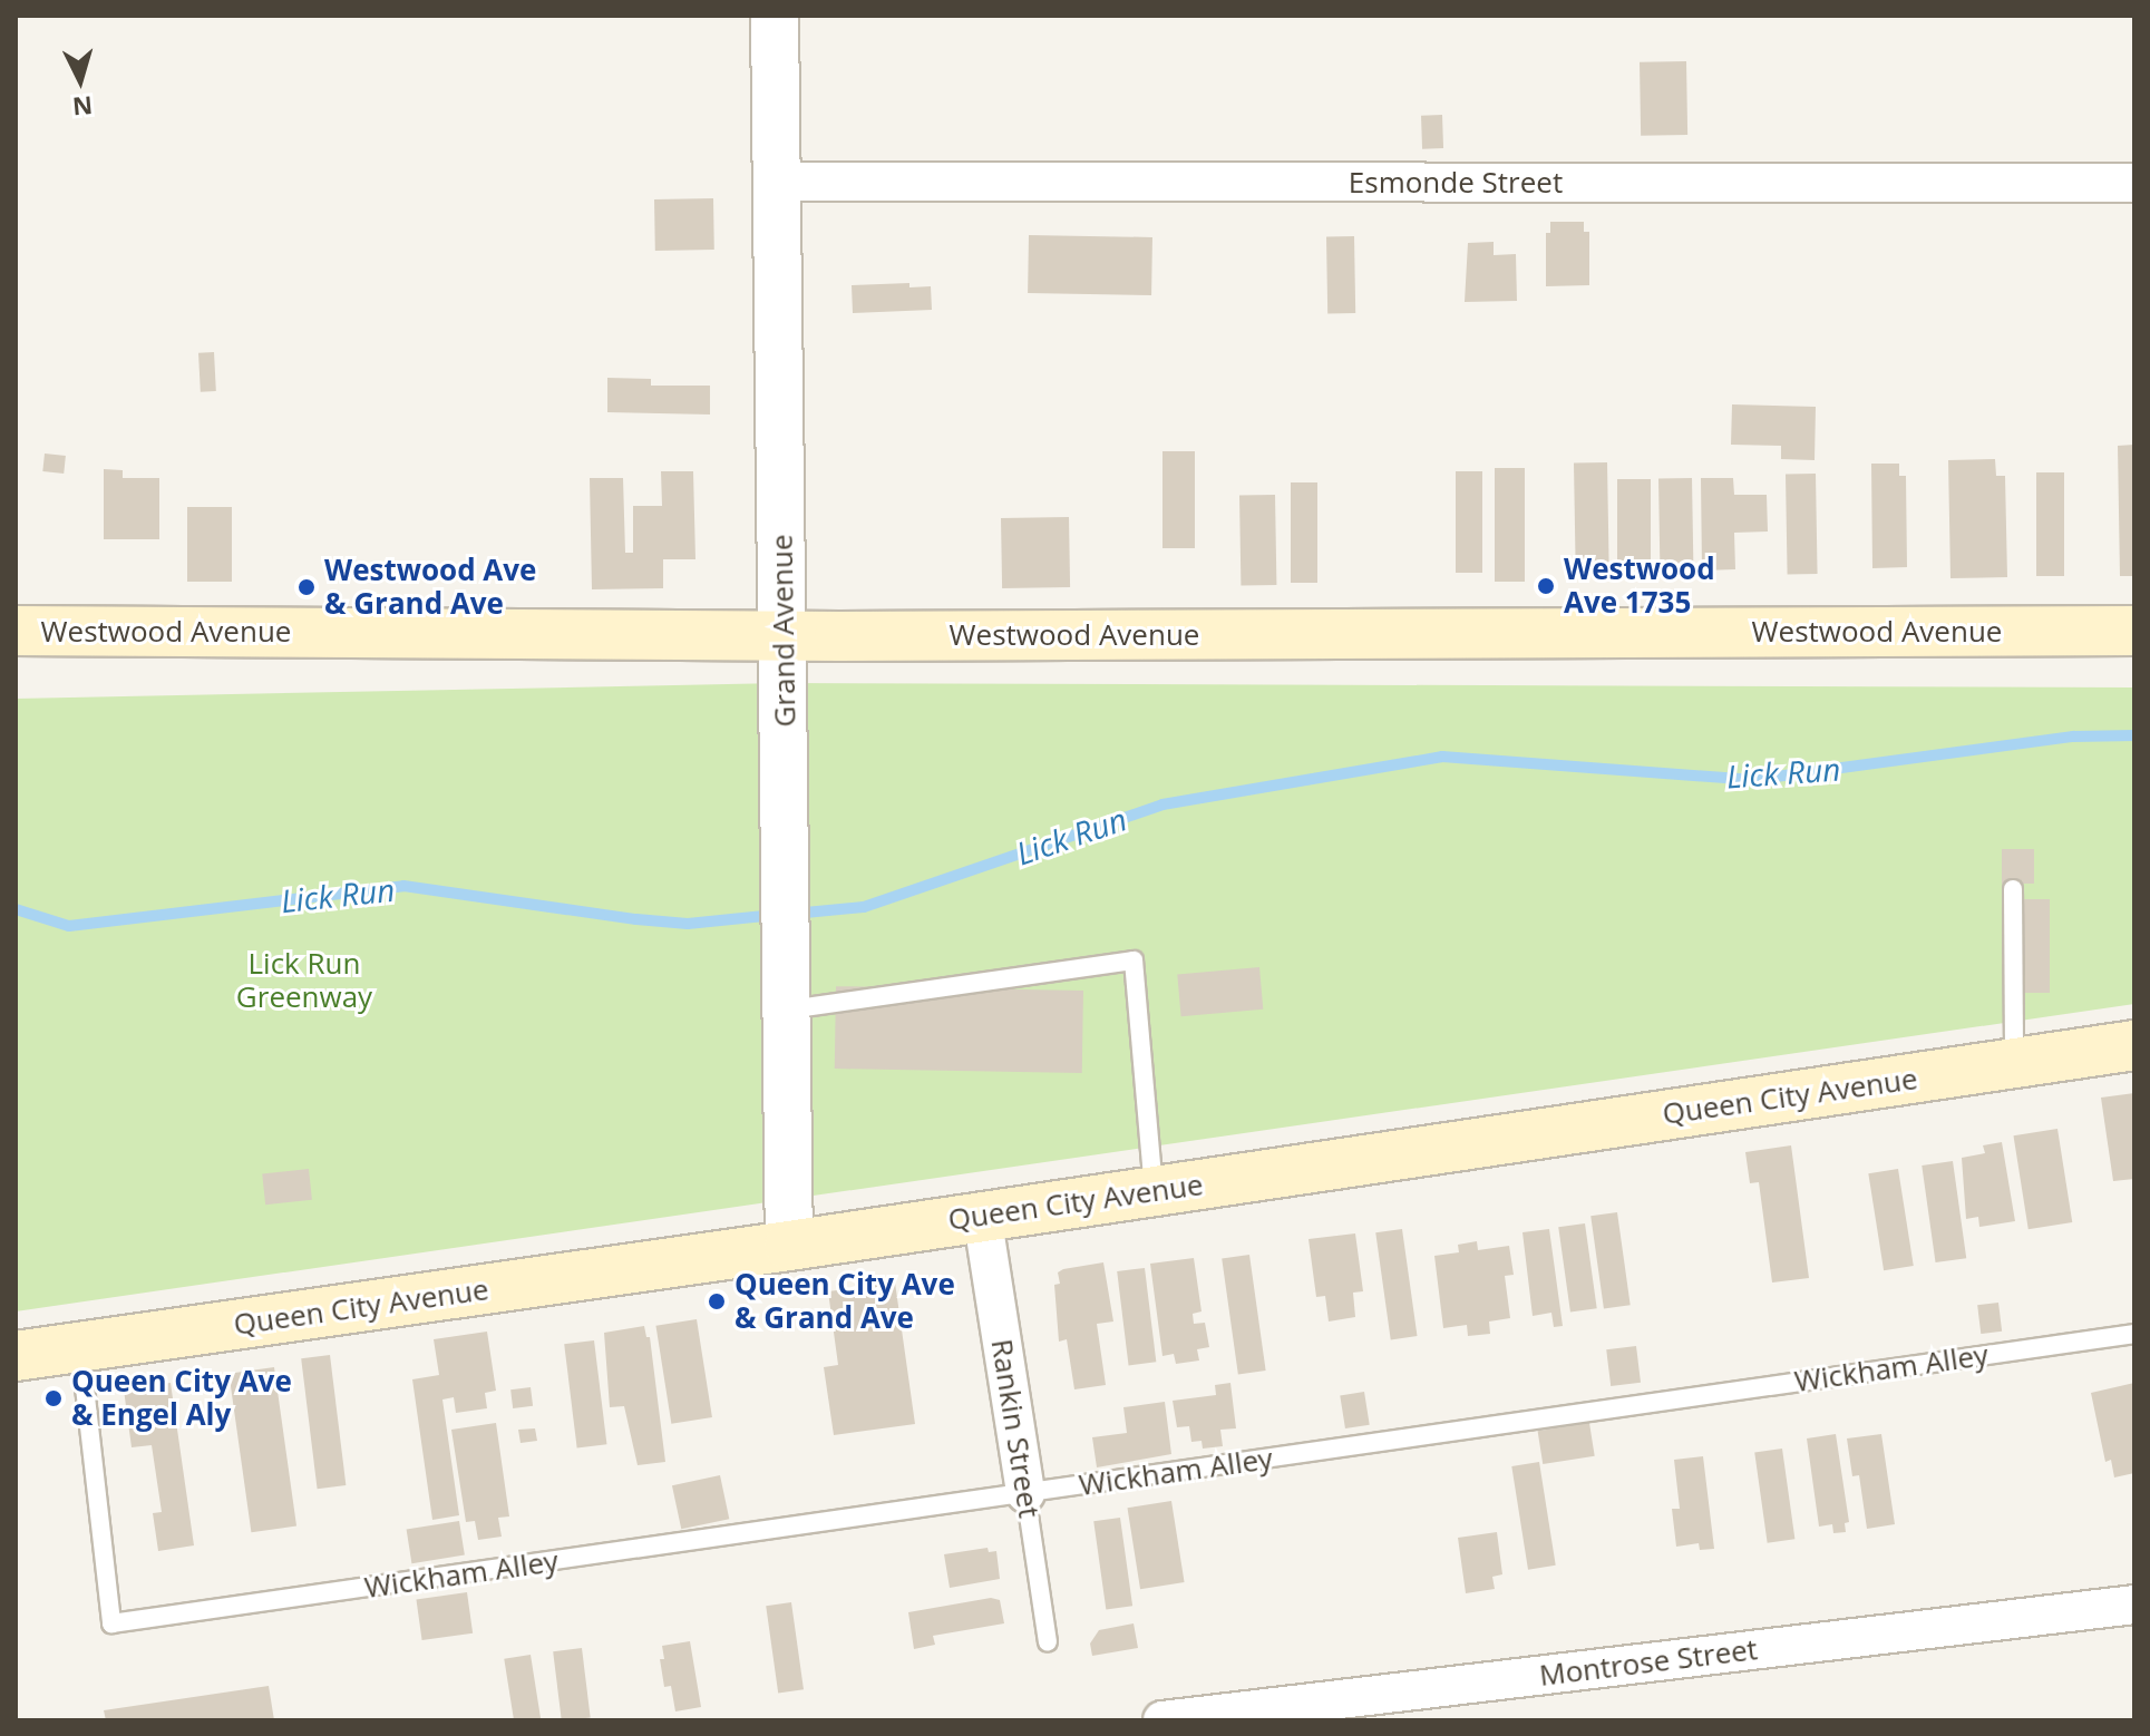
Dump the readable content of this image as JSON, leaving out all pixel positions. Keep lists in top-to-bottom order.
{
  "streets": {
    "main road": ["Westwood Avenue", "Queen City Avenue"],
    "street": [
      "Esmonde Street",
      "Grand Avenue",
      "Rankin Street",
      "Montrose Street"
    ],
    "lane": ["Wickham Alley"]
  },
  "crossings": [
    ["Esmonde Street", "Grand Avenue"],
    ["Grand Avenue", "Westwood Avenue"],
    ["Grand Avenue", "Queen City Avenue"],
    ["Queen City Avenue", "Wickham Alley"],
    ["Queen City Avenue", "Rankin Street"],
    ["Wickham Alley", "Rankin Street"]
  ],
  "water": ["Lick Run"],
  "parks": ["Lick Run Greenway"],
  "places": [
    "Westwood Ave 1735",
    "Westwood Ave & Grand Ave",
    "Queen City Ave & Grand Ave",
    "Queen City Ave & Engel Aly"
  ],
  "north": "bottom"
}
